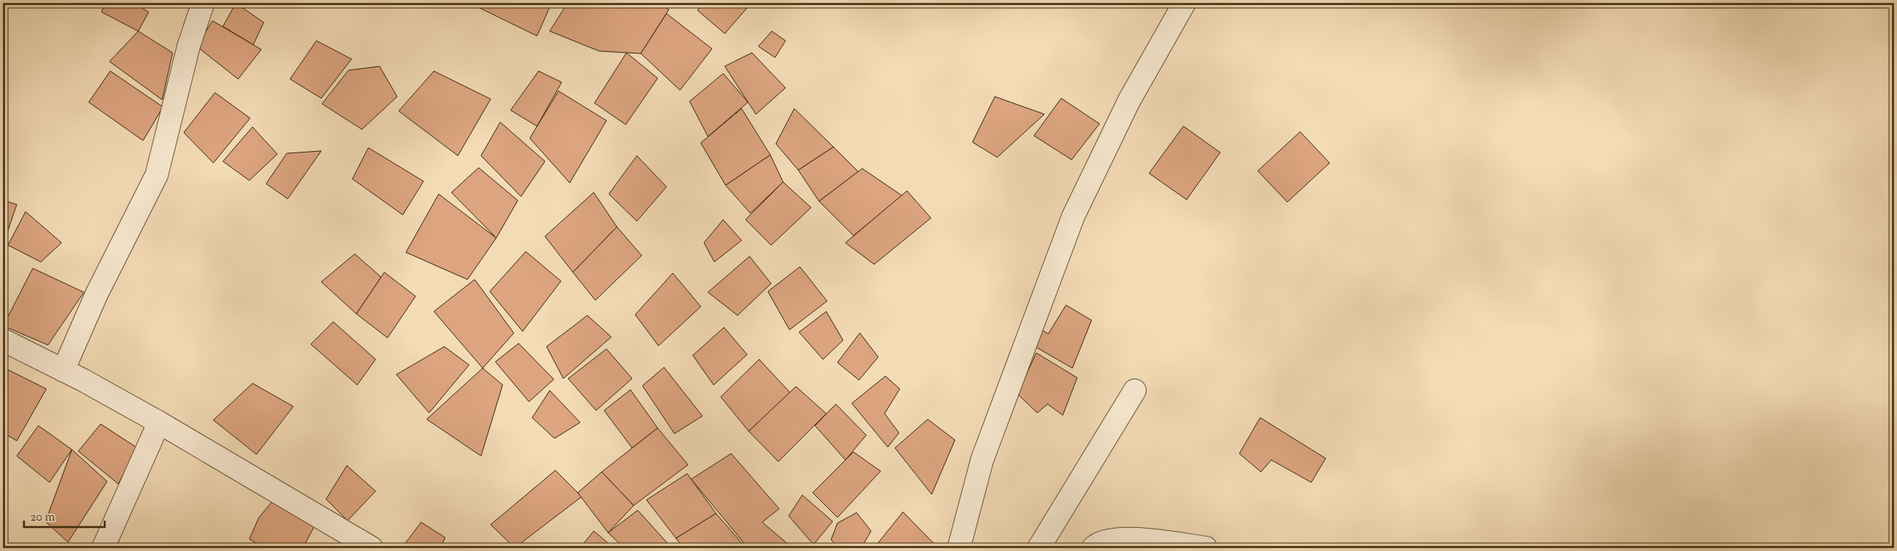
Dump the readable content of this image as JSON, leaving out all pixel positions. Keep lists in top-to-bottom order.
{
  "scale_bar": "20 m"
}
